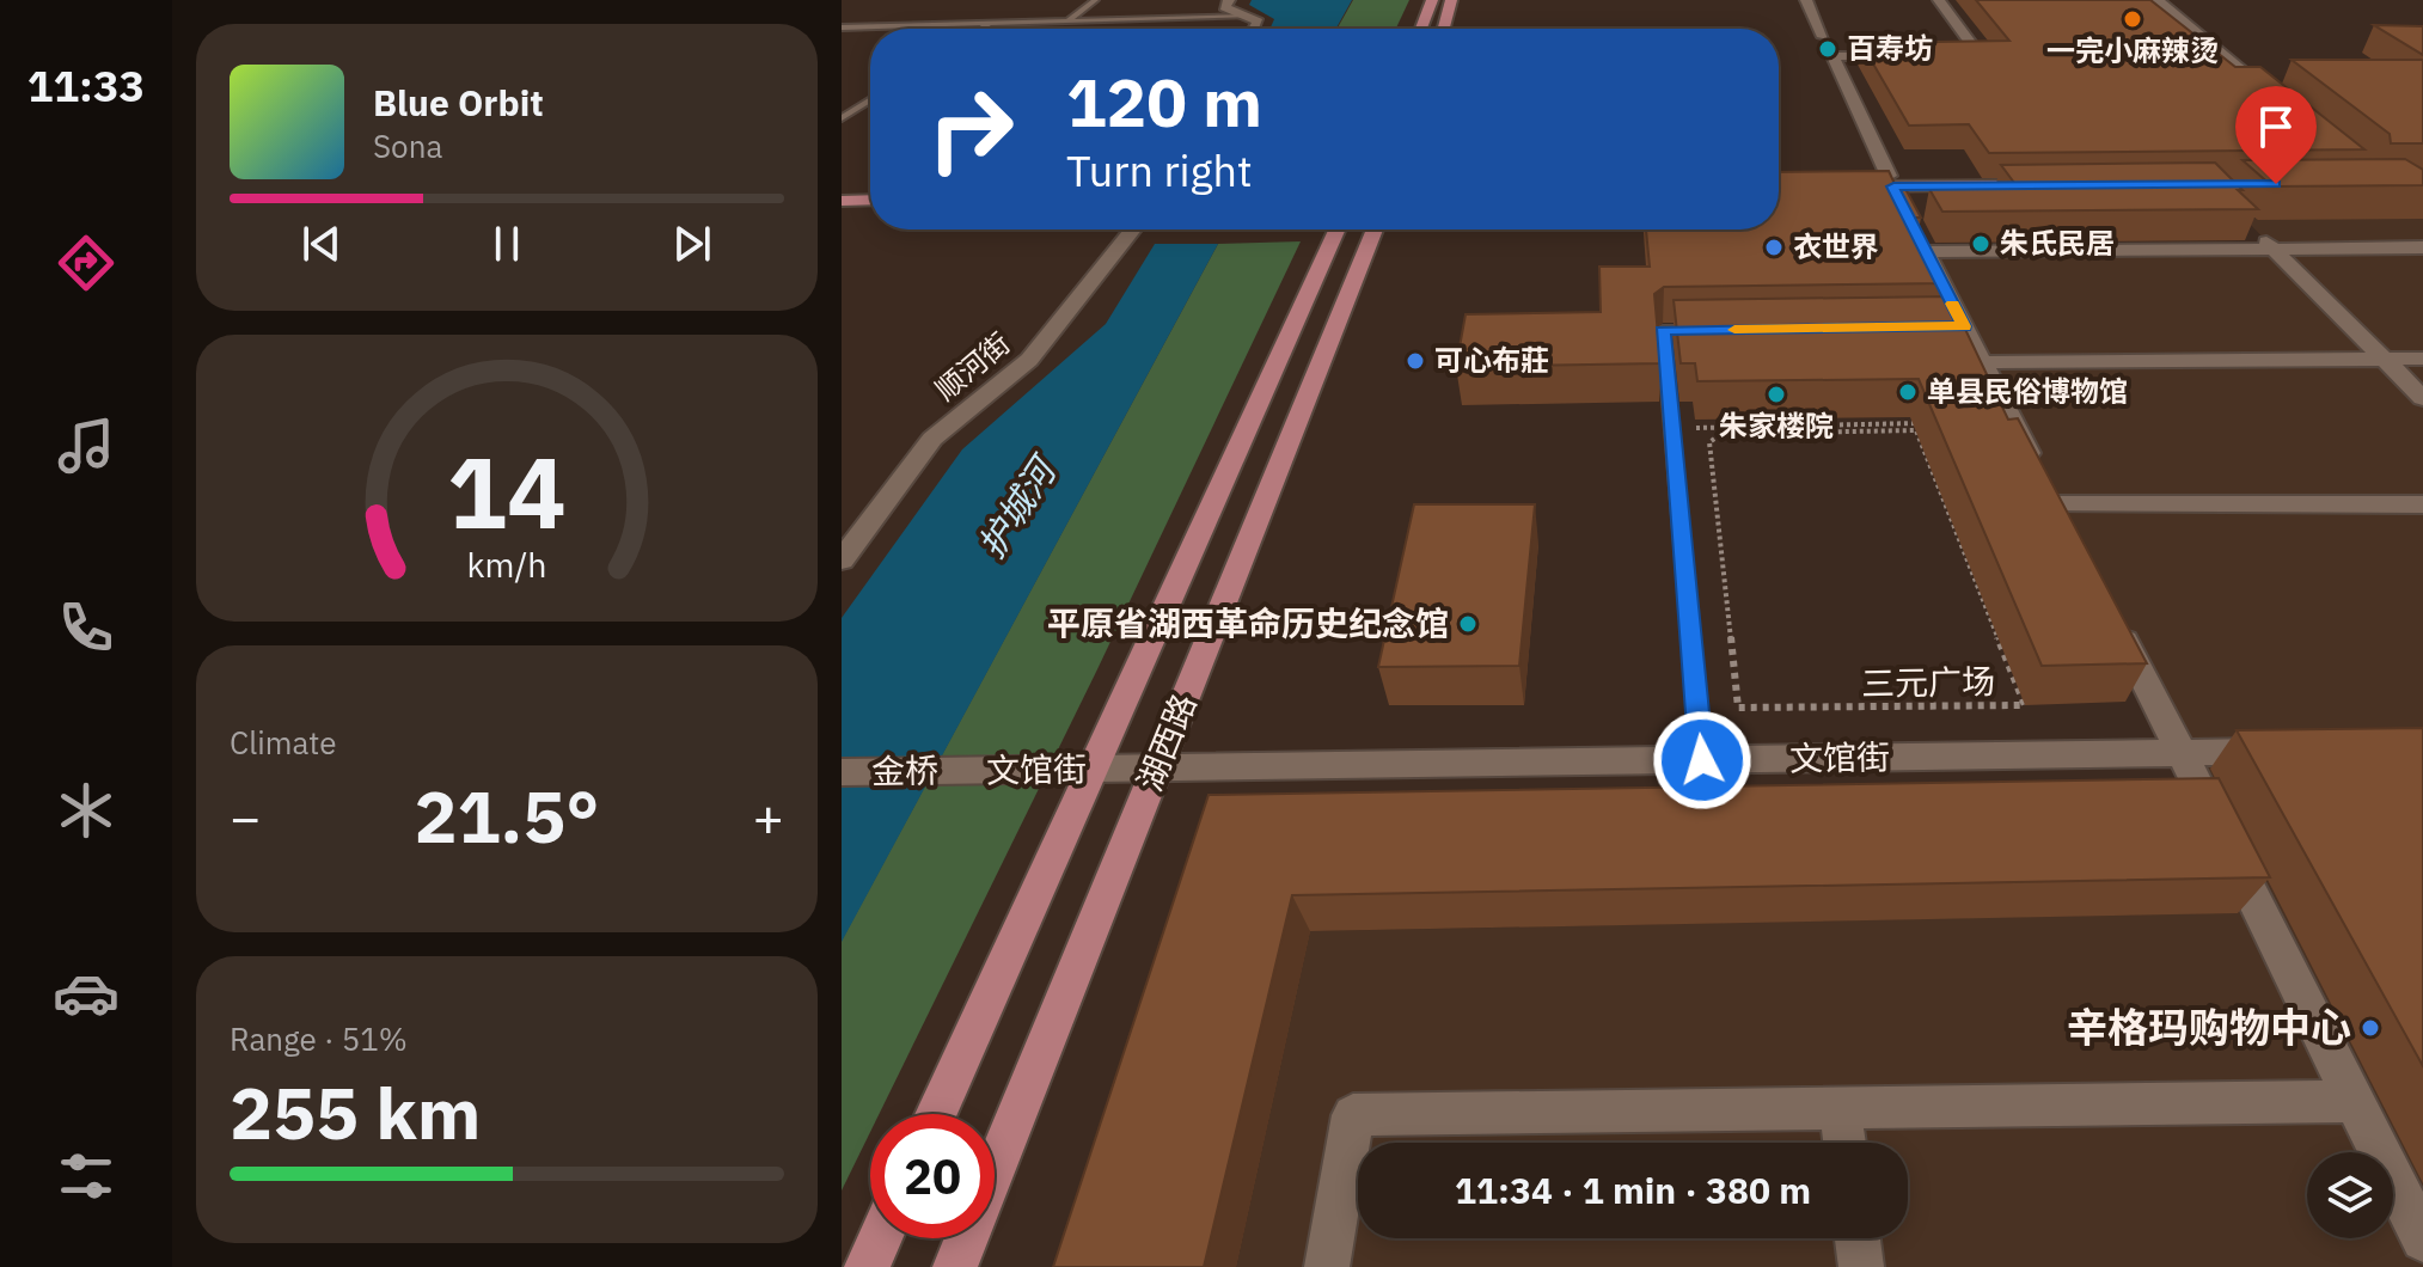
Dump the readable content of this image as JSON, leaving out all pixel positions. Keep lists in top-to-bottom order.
{
  "streets": {
    "main road": ["湖西路"],
    "street": ["顺河街", "文馆街", "金桥"],
    "path": ["三元广场"]
  },
  "crossings": [
    ["湖西路", "文馆街"],
    ["文馆街", "金桥"]
  ],
  "water": ["护城河"],
  "places": [
    "一完小麻辣烫",
    "百寿坊",
    "朱氏民居",
    "衣世界",
    "可心布莊",
    "单县民俗博物馆",
    "朱家楼院",
    "平原省湖西革命历史纪念馆",
    "辛格玛购物中心"
  ],
  "page": {
    "tabs": "11:33",
    "turn": ["120 m", "Turn right"],
    "song": ["Blue Orbit", "Sona"],
    "tile": [
      "Climate",
      ["Range · 51%", "255 km"]
    ],
    "heat": ["−", "21.5°", "+"],
    "limit": "20",
    "trip": "11:34 · 1 min · 380 m",
    "gauge": ["14", "km/h"]
  }
}
